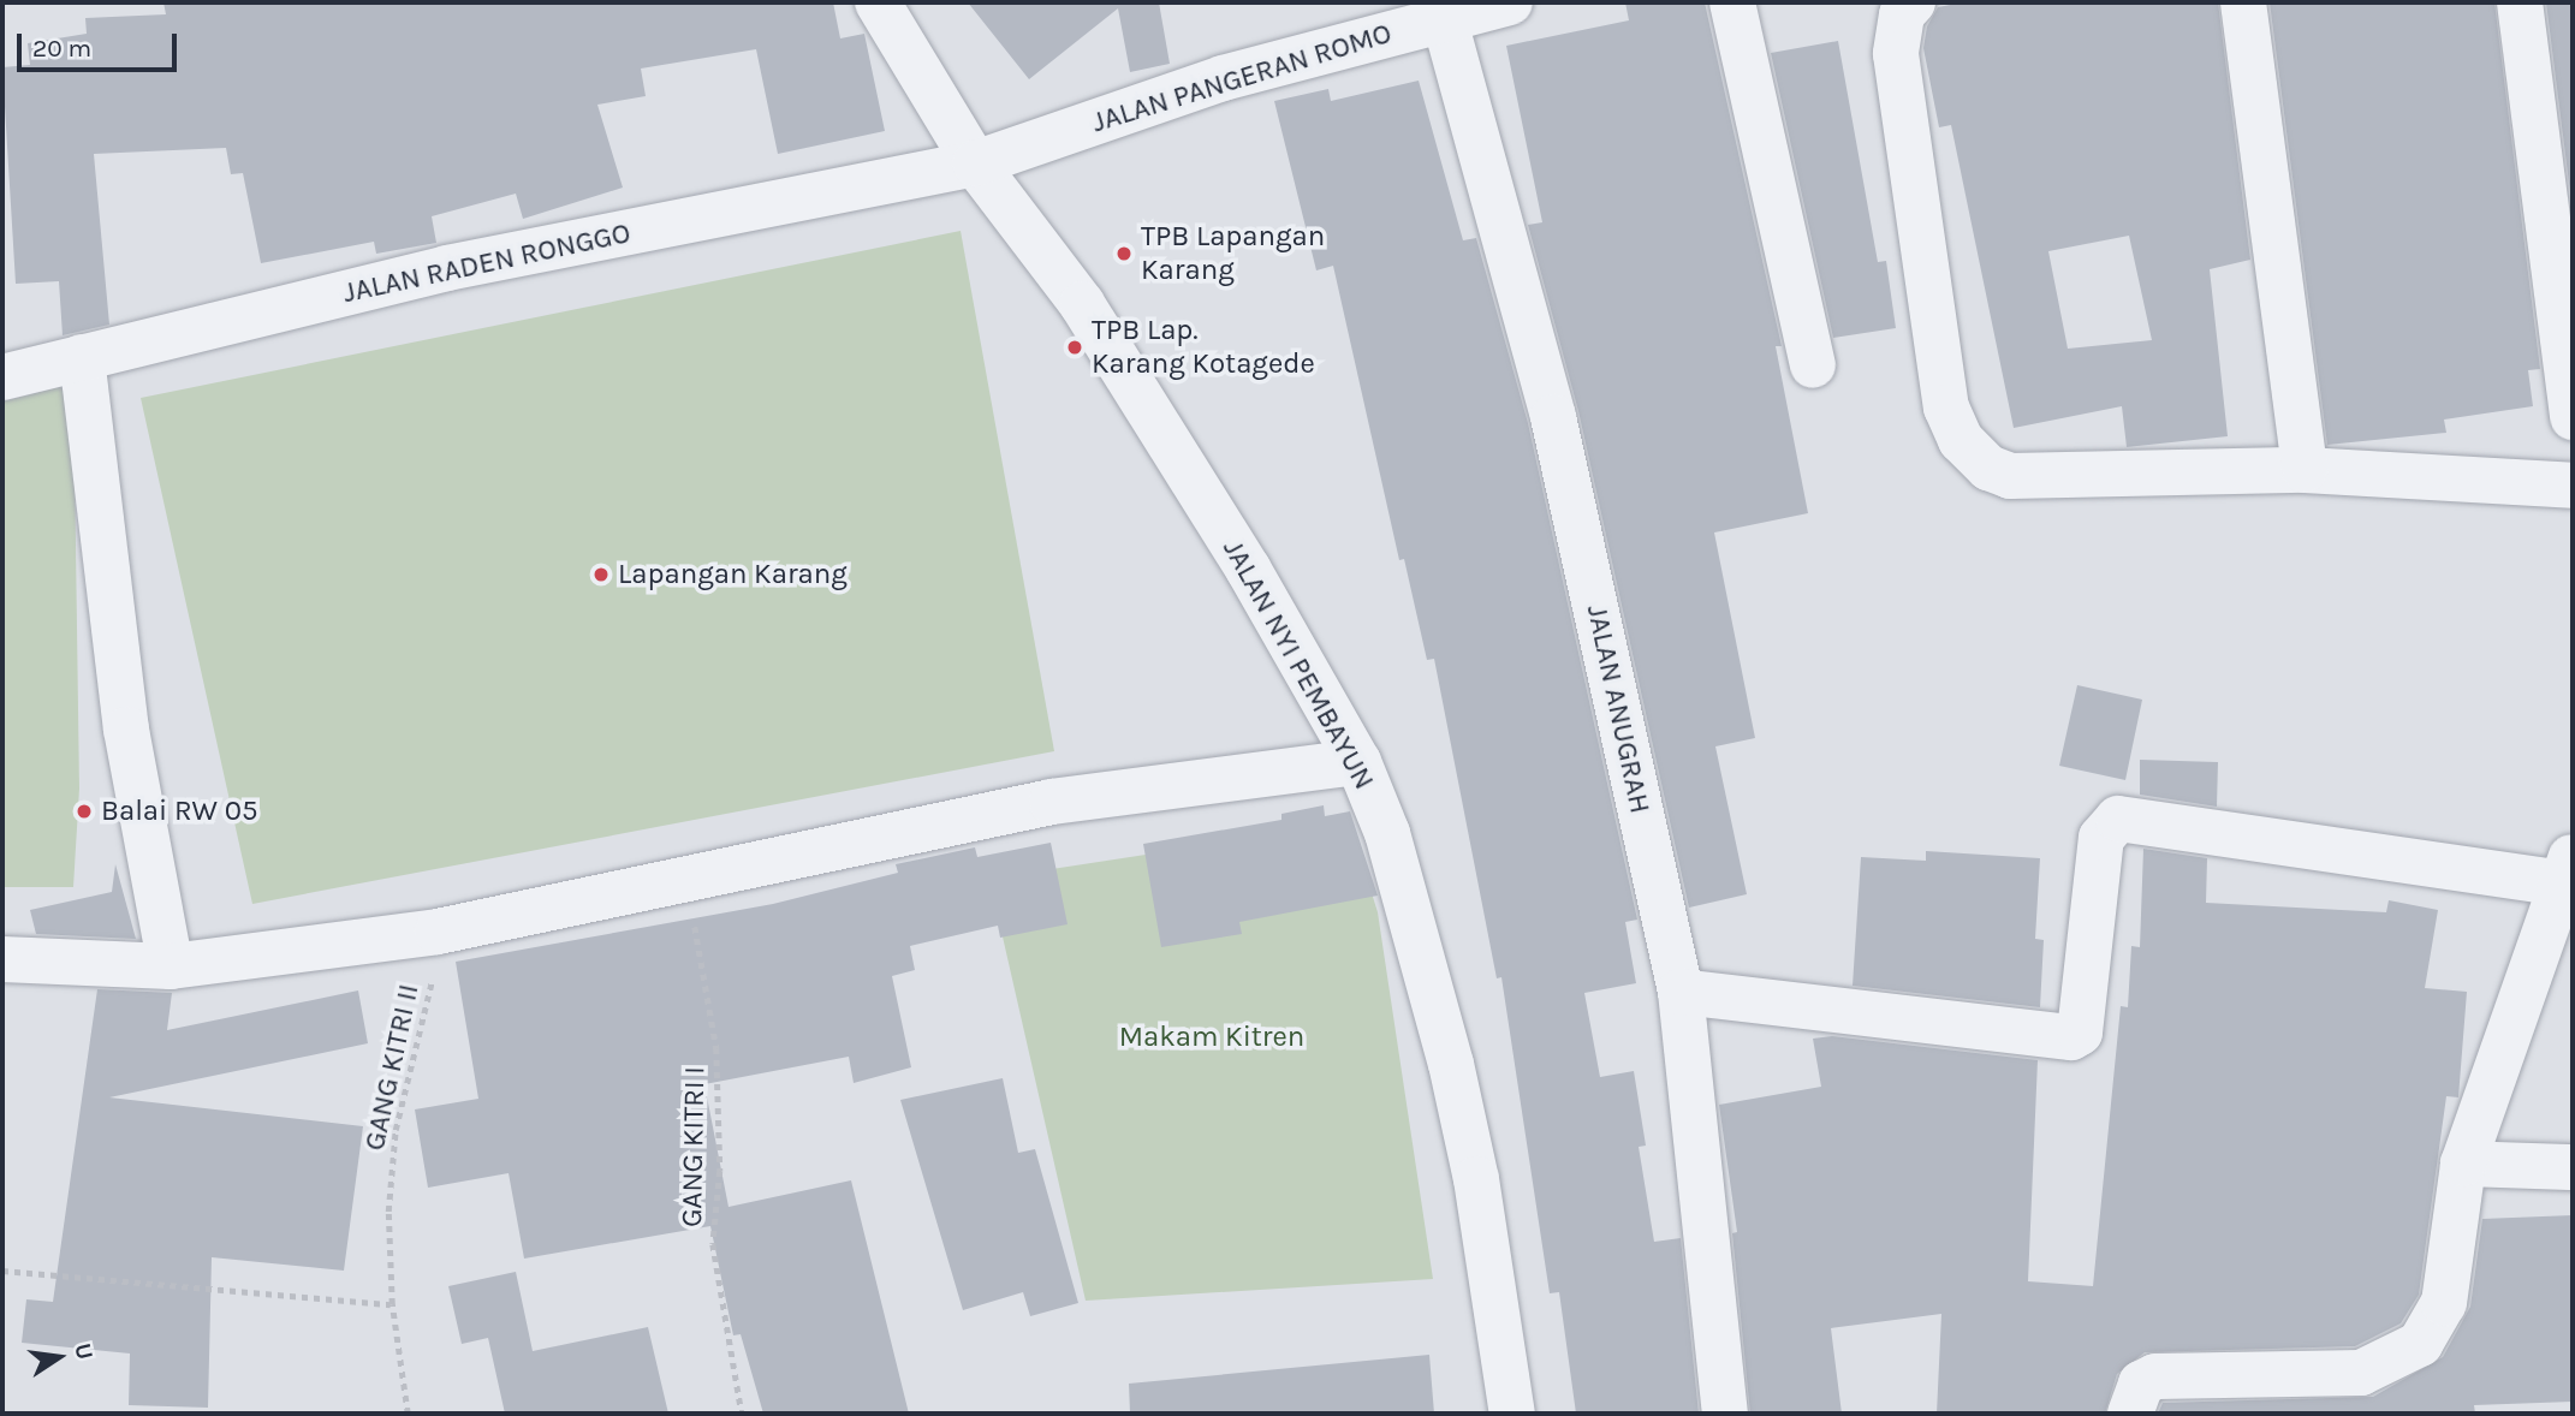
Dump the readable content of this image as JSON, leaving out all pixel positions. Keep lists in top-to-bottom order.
{
  "streets": {
    "street": [
      "JALAN PANGERAN ROMO",
      "JALAN RADEN RONGGO",
      "JALAN NYI PEMBAYUN",
      "JALAN ANUGRAH"
    ],
    "path": ["GANG KITRI II", "GANG KITRI I"]
  },
  "crossings": [
    ["JALAN PANGERAN ROMO", "JALAN RADEN RONGGO"],
    ["JALAN PANGERAN ROMO", "JALAN NYI PEMBAYUN"],
    ["JALAN PANGERAN ROMO", "JALAN ANUGRAH"],
    ["JALAN RADEN RONGGO", "JALAN NYI PEMBAYUN"]
  ],
  "parks": ["Makam Kitren"],
  "places": [
    "TPB Lapangan Karang",
    "TPB Lap. Karang Kotagede",
    "Lapangan Karang",
    "Balai RW 05"
  ],
  "scale_bar": "20 m",
  "north": "right"
}
